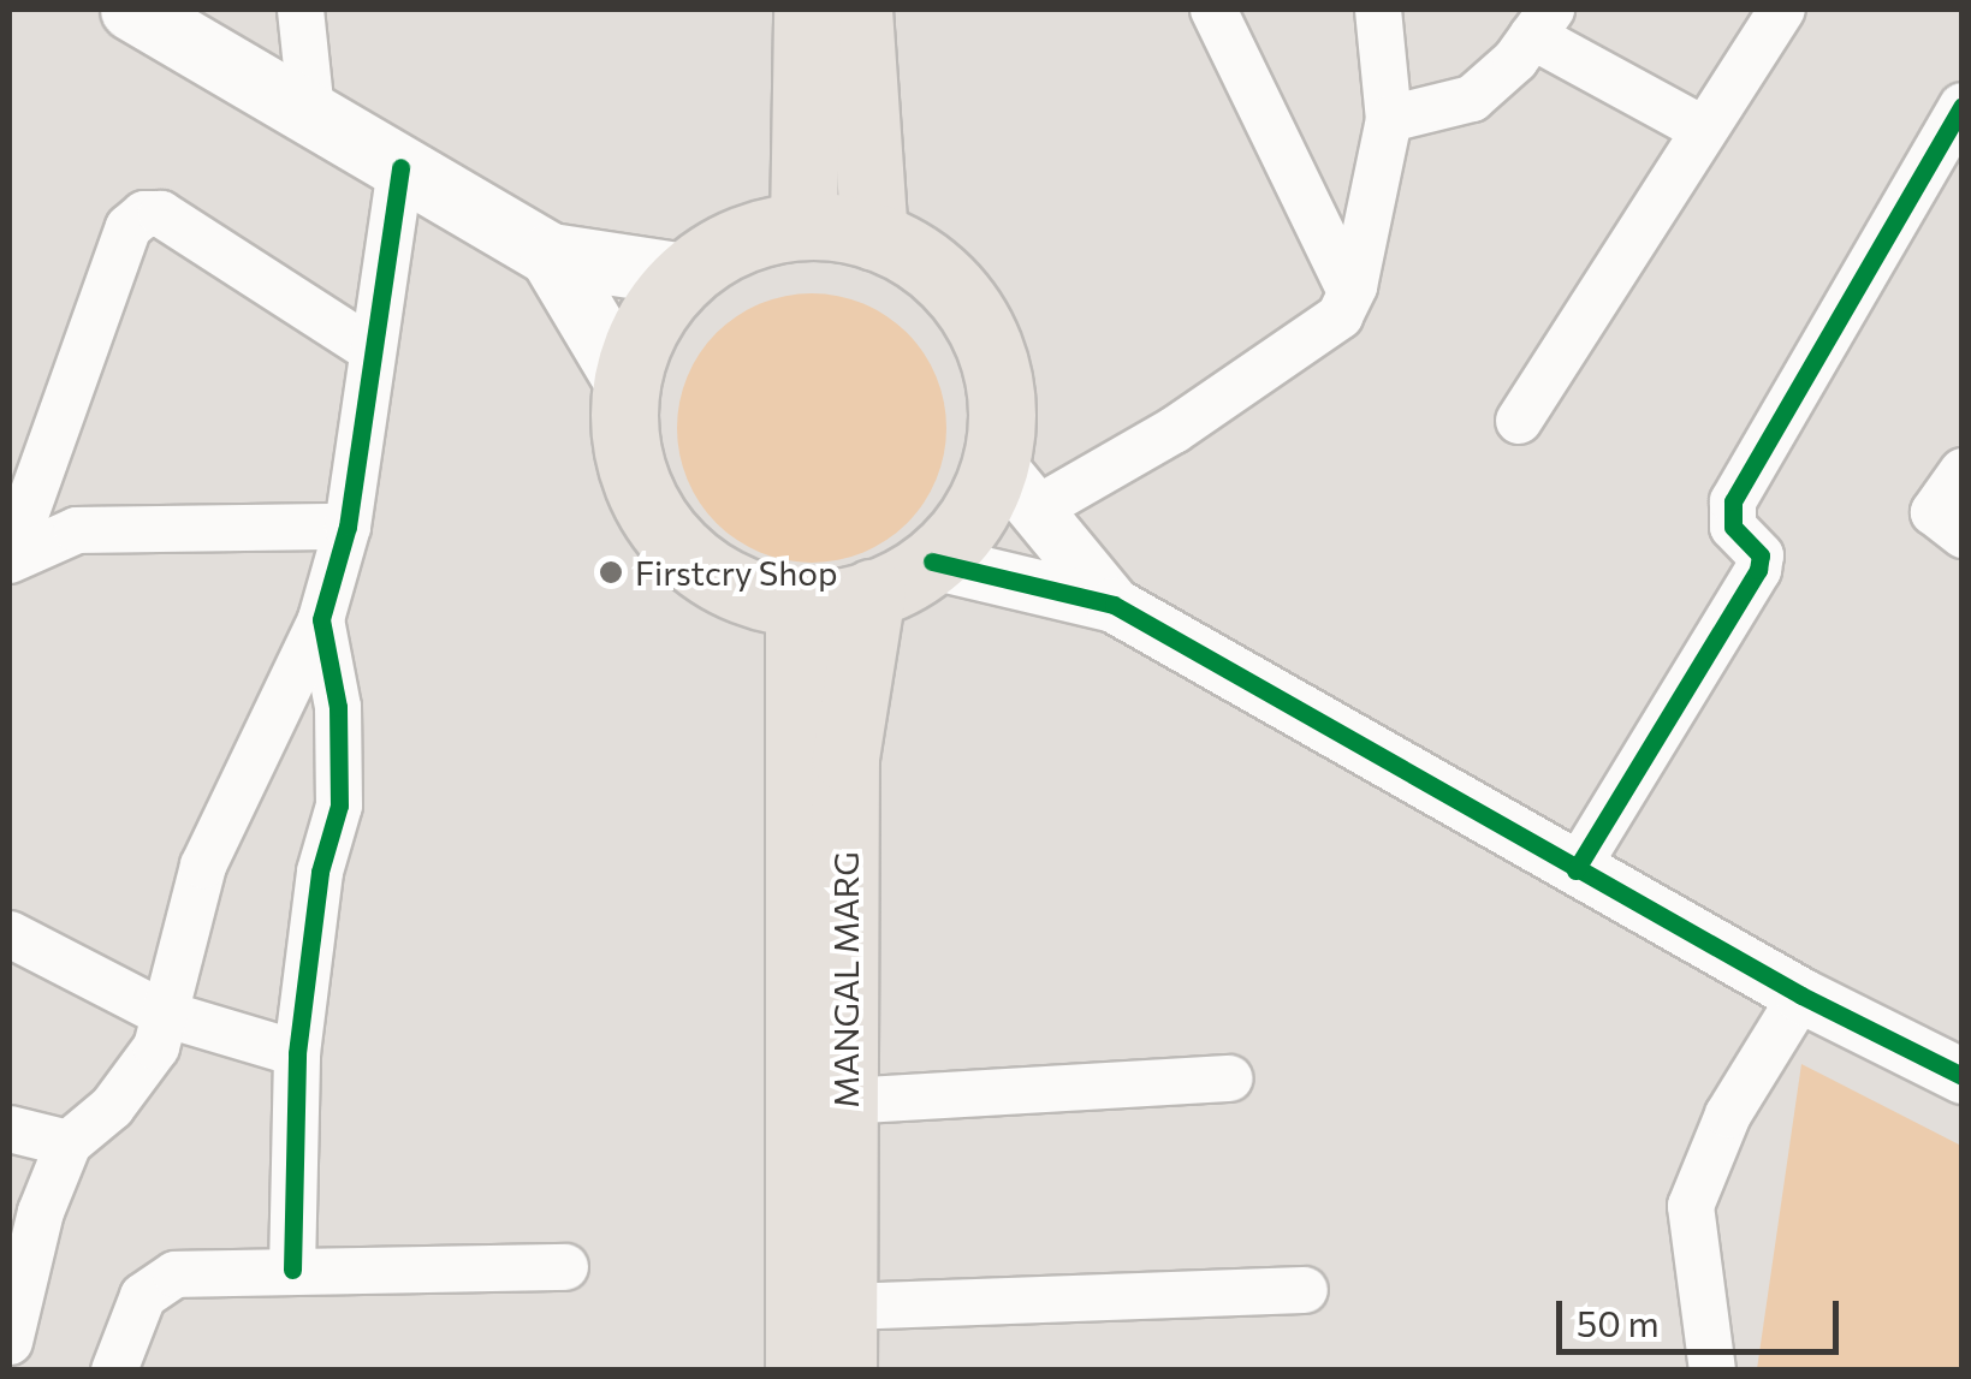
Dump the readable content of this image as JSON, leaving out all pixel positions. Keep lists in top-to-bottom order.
{
  "streets": {
    "main road": ["MANGAL MARG"]
  },
  "places": ["Firstcry Shop"],
  "scale_bar": "50 m"
}
